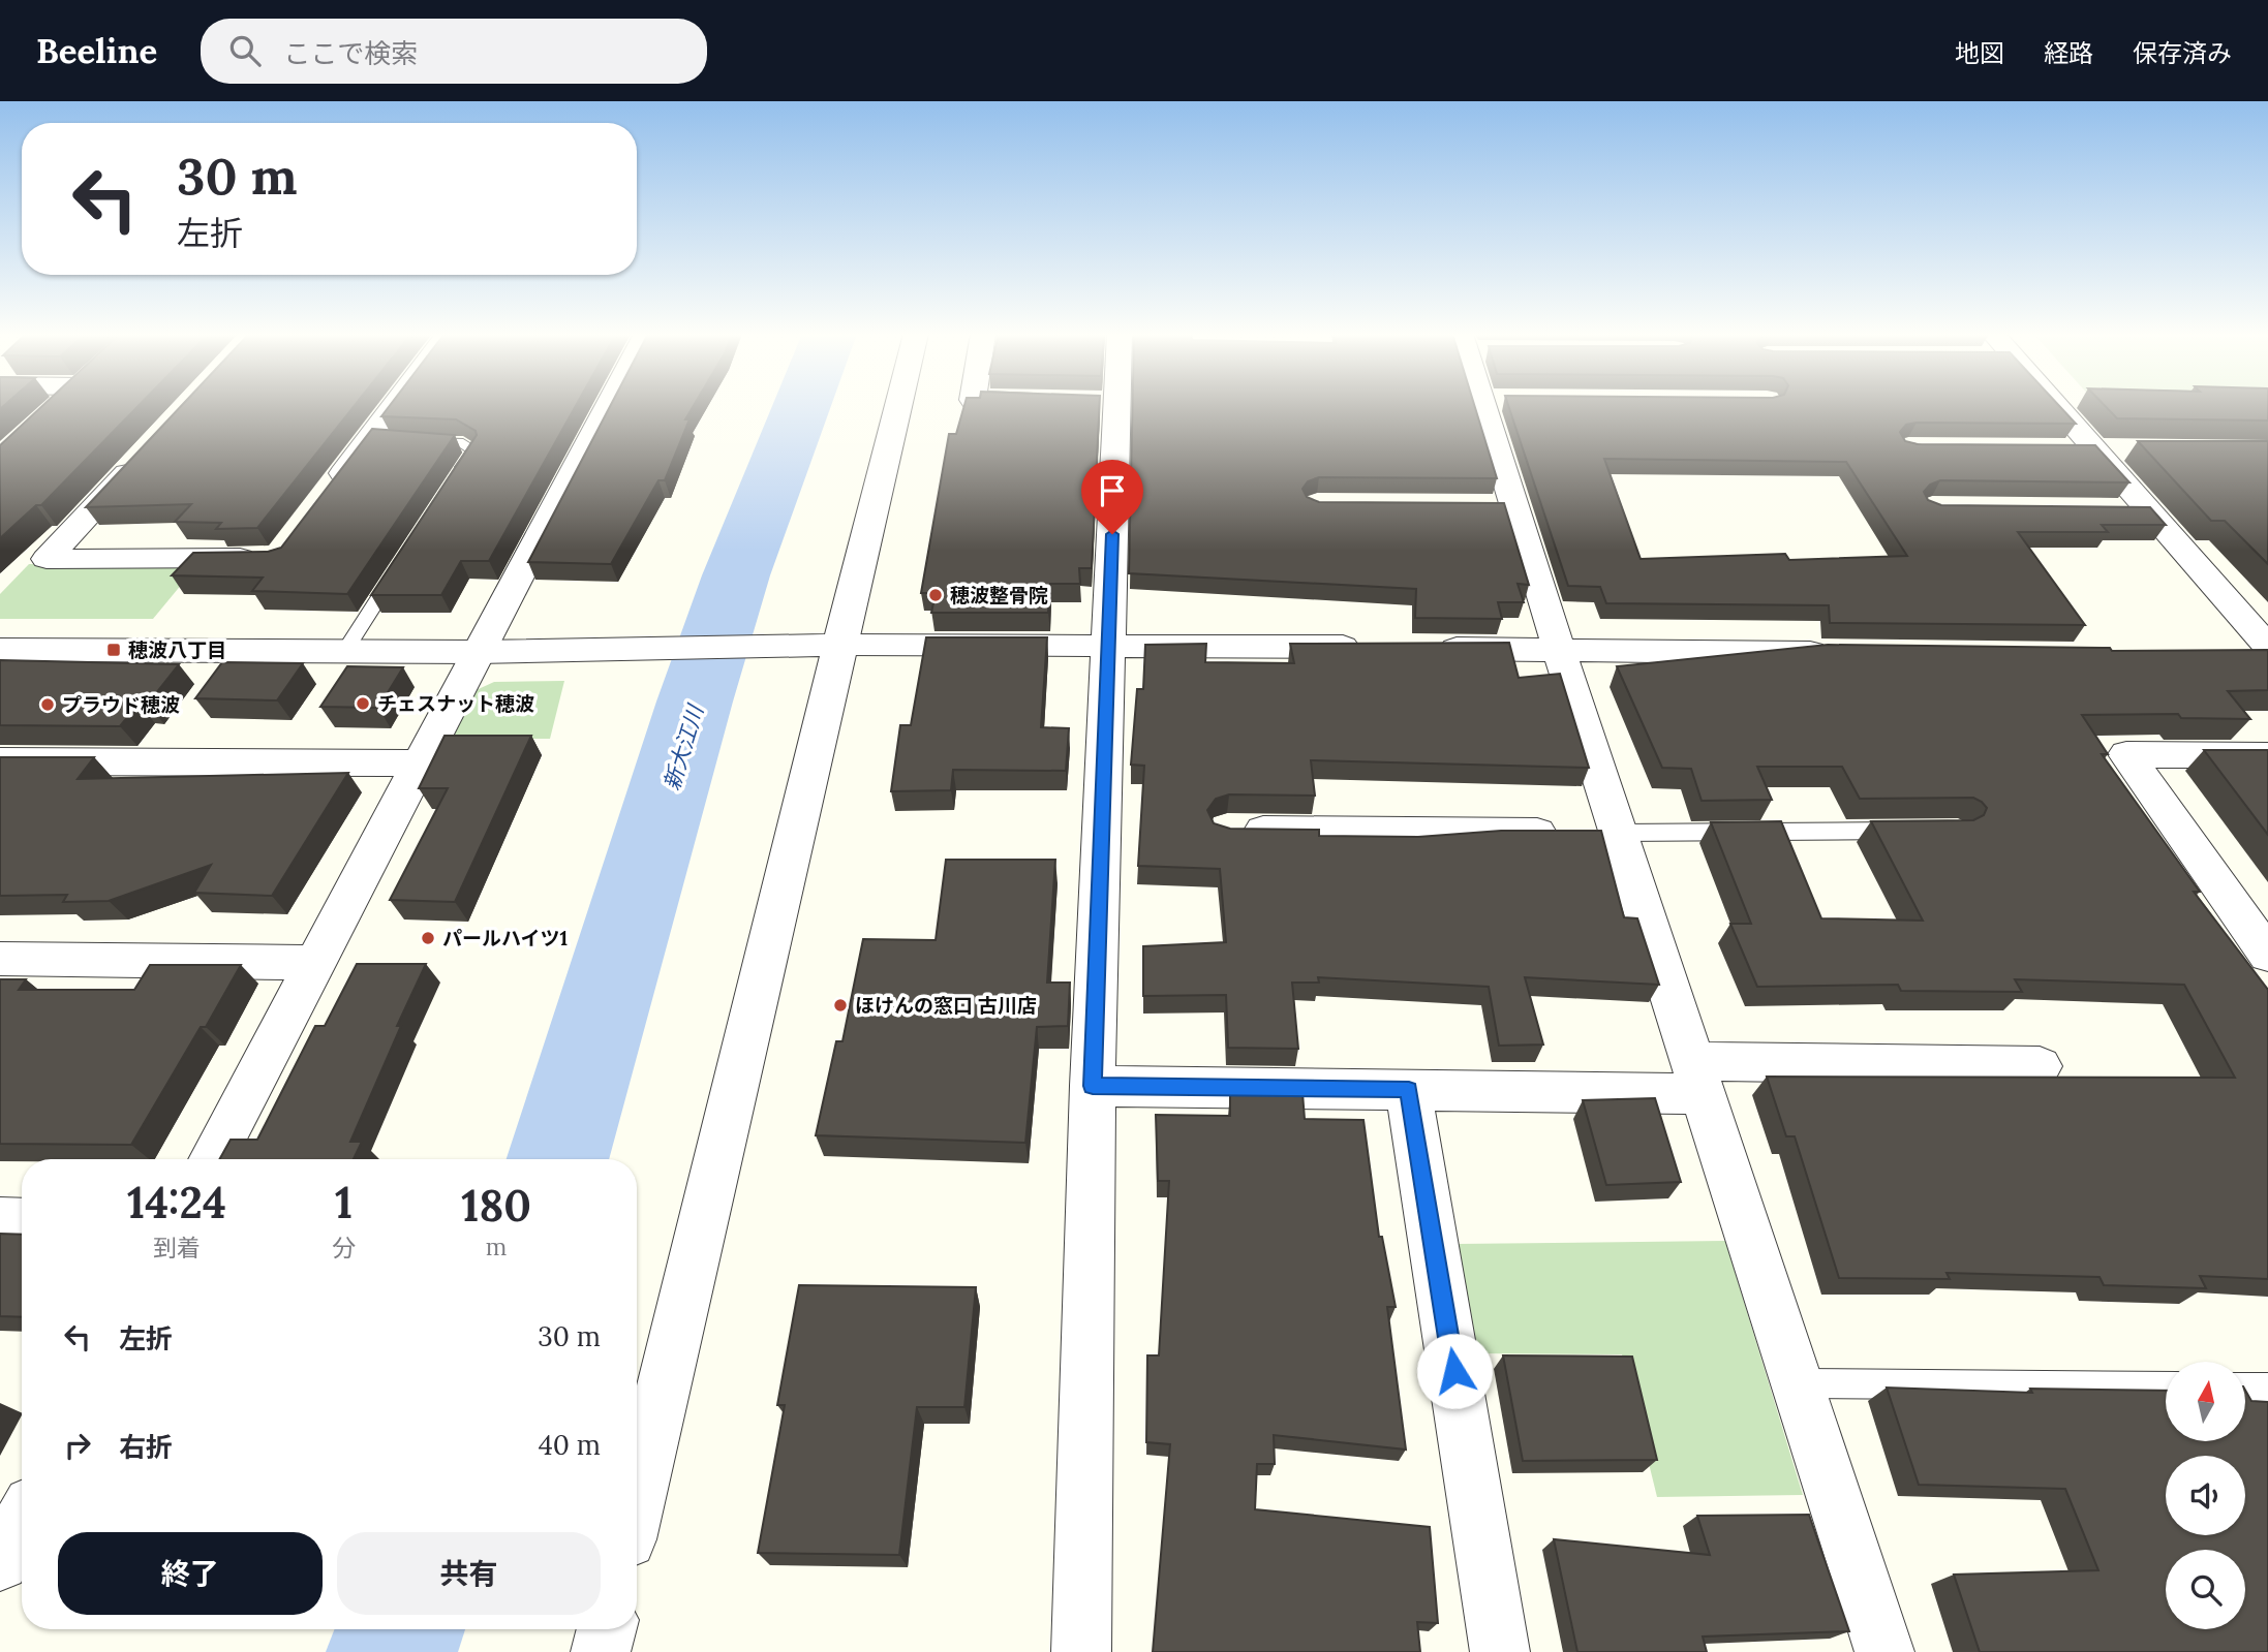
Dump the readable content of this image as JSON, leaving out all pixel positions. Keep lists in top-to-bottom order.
{
  "water": ["新大江川"],
  "places": {
    "other": [
      "穂波整骨院",
      "チェスナット穂波",
      "プラウド穂波",
      "パールハイツ1",
      "ほけんの窓口 古川店"
    ],
    "transit": ["穂波八丁目"]
  },
  "north": "top",
  "page": {
    "header": "Beeline",
    "search": "ここで検索",
    "nav": ["地図", "経路", "保存済み"],
    "turn": ["30 m", "左折"],
    "eta": [
      "14:24",
      "到着",
      "1",
      "分",
      "180",
      "m"
    ],
    "list": [
      {
        "name": "左折",
        "value": "30 m"
      },
      {
        "name": "右折",
        "value": "40 m"
      }
    ],
    "buttons": ["終了", "共有"]
  }
}
